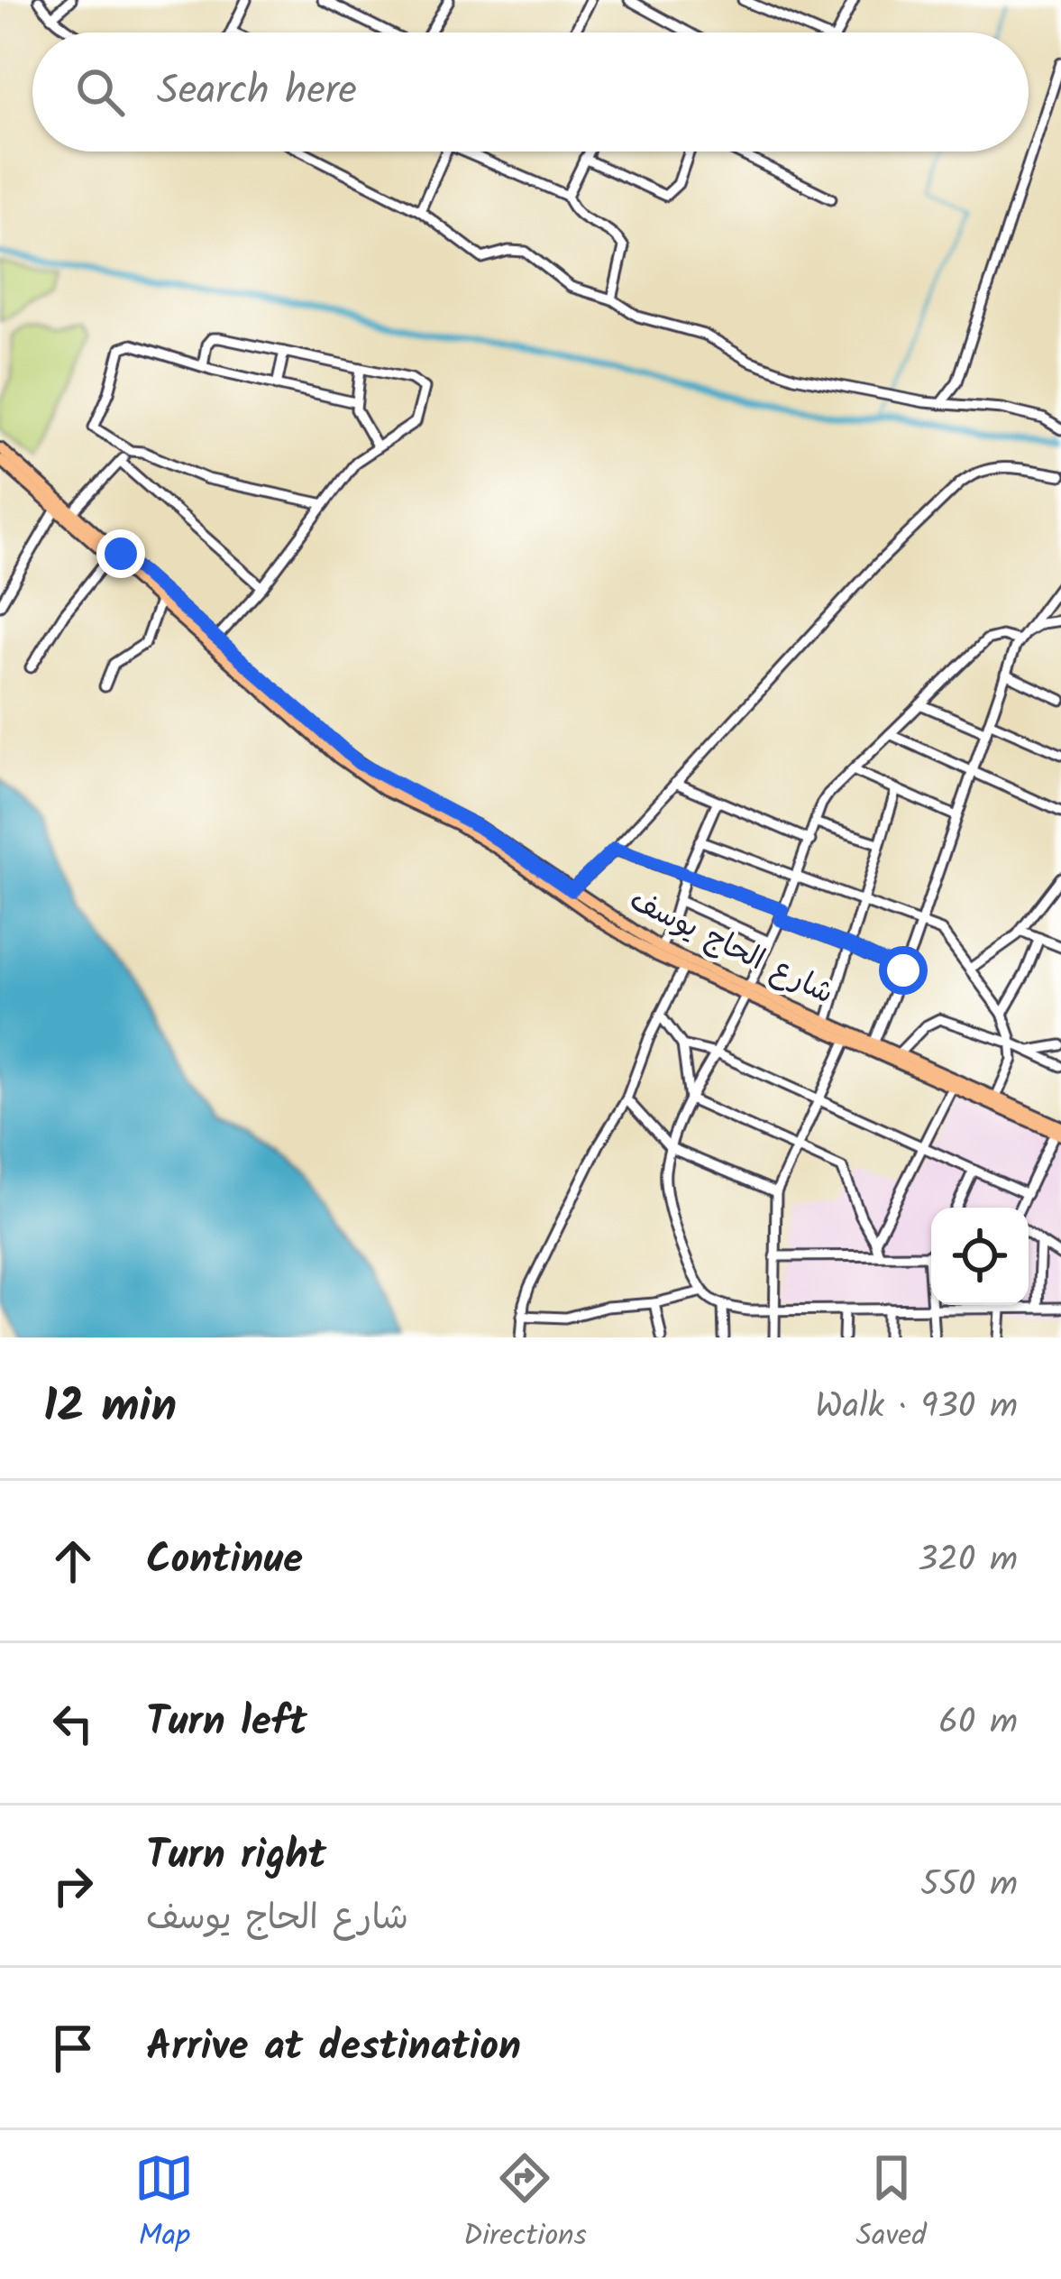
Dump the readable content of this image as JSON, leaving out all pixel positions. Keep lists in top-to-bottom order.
{
  "streets": {
    "main road": ["شارع الحاج يوسف"]
  },
  "page": {
    "search": "Search here",
    "heading": ["12 min", "Walk · 930 m"],
    "list": [
      ["Continue", "320 m"],
      ["Turn left", "60 m"],
      ["Turn right", "شارع الحاج يوسف", "550 m"],
      "Arrive at destination"
    ],
    "nav": ["Map", "Directions", "Saved"]
  }
}
